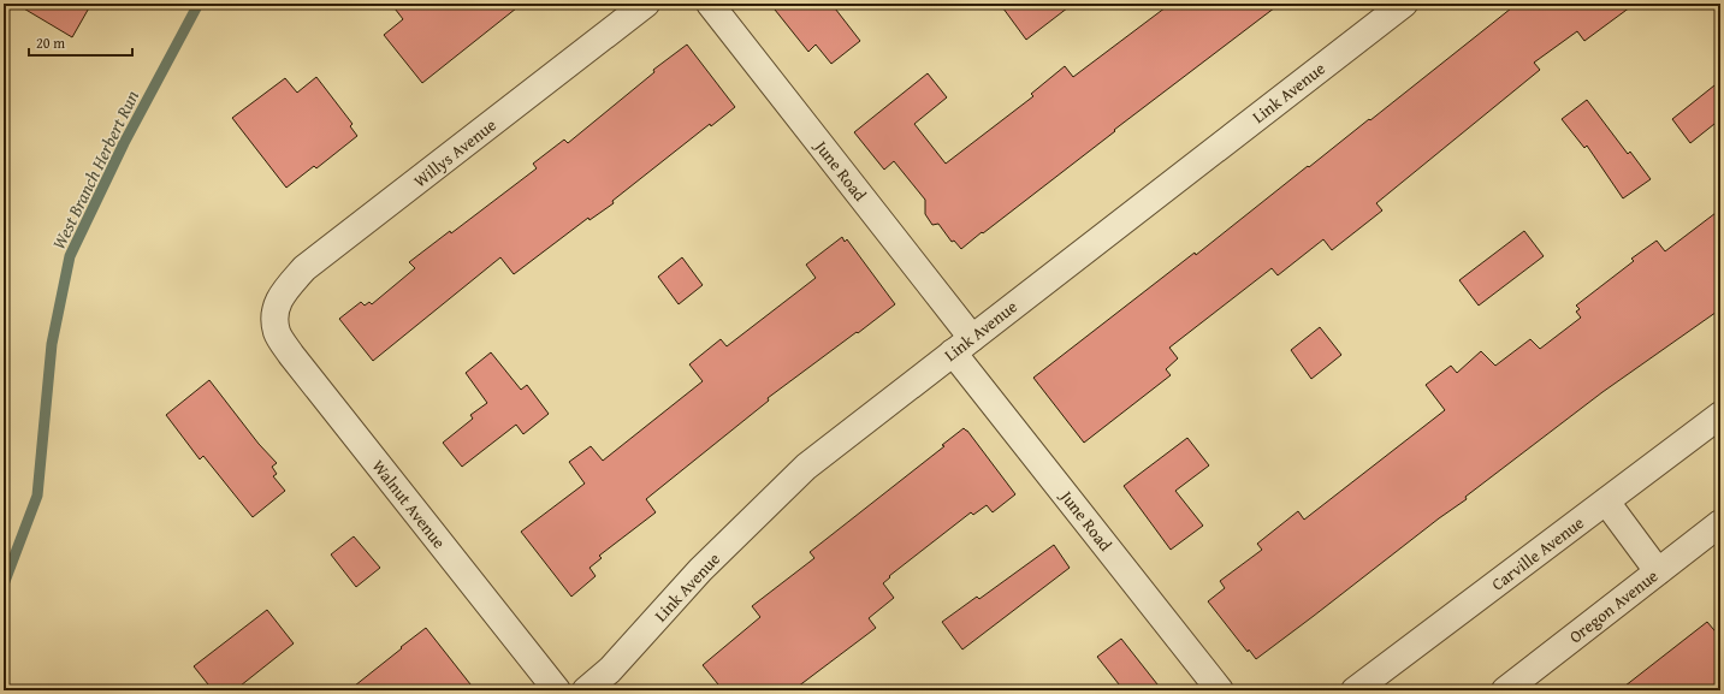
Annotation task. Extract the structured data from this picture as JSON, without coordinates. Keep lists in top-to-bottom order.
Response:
{
  "streets": {
    "street": [
      "Link Avenue",
      "Willys Avenue",
      "June Road",
      "Walnut Avenue",
      "Carville Avenue",
      "Oregon Avenue"
    ]
  },
  "crossings": [
    ["Link Avenue", "June Road"],
    ["Willys Avenue", "Walnut Avenue"]
  ],
  "water": ["West Branch Herbert Run"],
  "scale_bar": "20 m"
}
